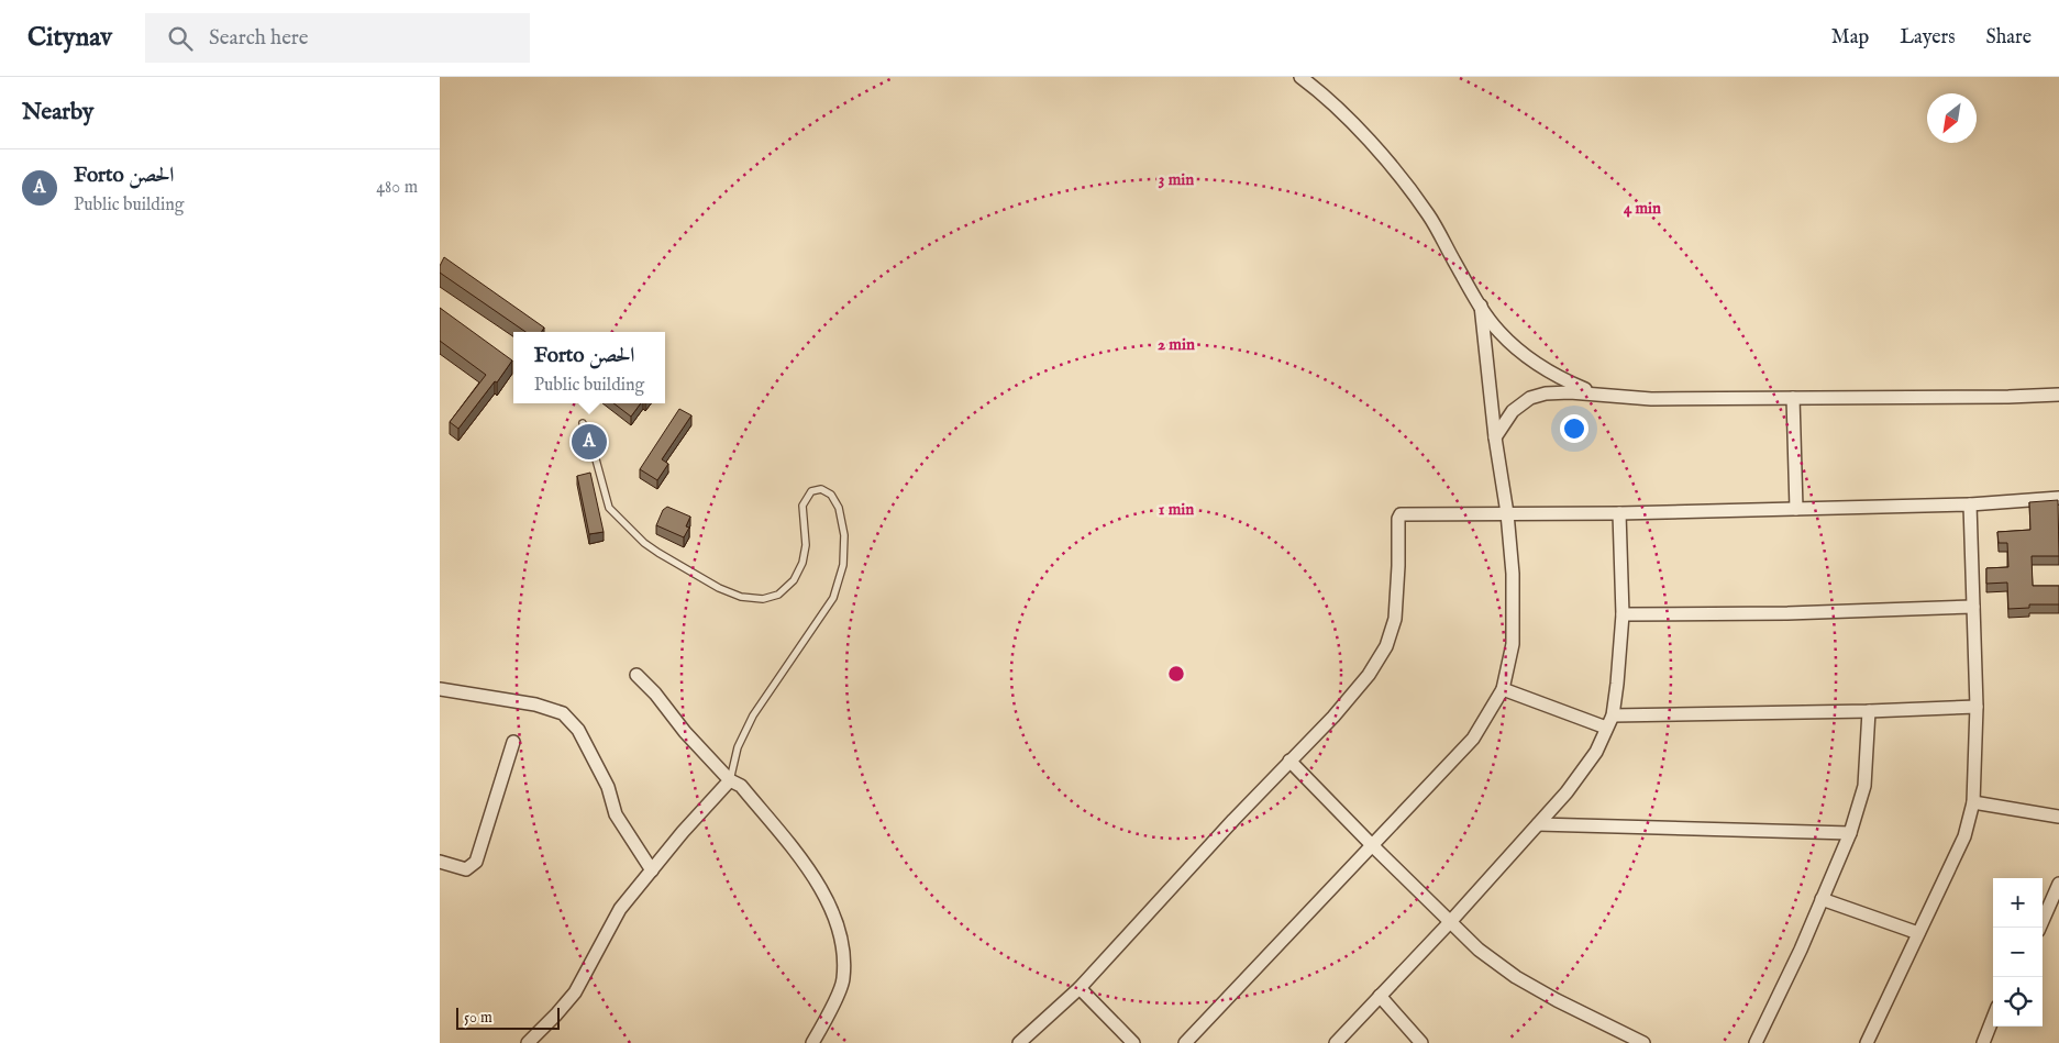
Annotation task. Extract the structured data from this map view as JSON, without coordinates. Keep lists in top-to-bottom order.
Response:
{
  "scale_bar": "50 m",
  "north": "bottom left",
  "page": {
    "header": "Citynav",
    "search": "Search here",
    "nav": ["Map", "Layers", "Share"],
    "heading": "Nearby",
    "list": [
      {
        "mark": "A",
        "name": "Forto الحصن",
        "note": "Public building",
        "value": "480 m"
      }
    ],
    "popup": ["Forto الحصن", "Public building"],
    "pins": "A",
    "map_buttons": ["+", "−"],
    "scale": "50 m"
  },
  "rings": [
    "3 min",
    "4 min",
    "2 min",
    "1 min"
  ]
}
